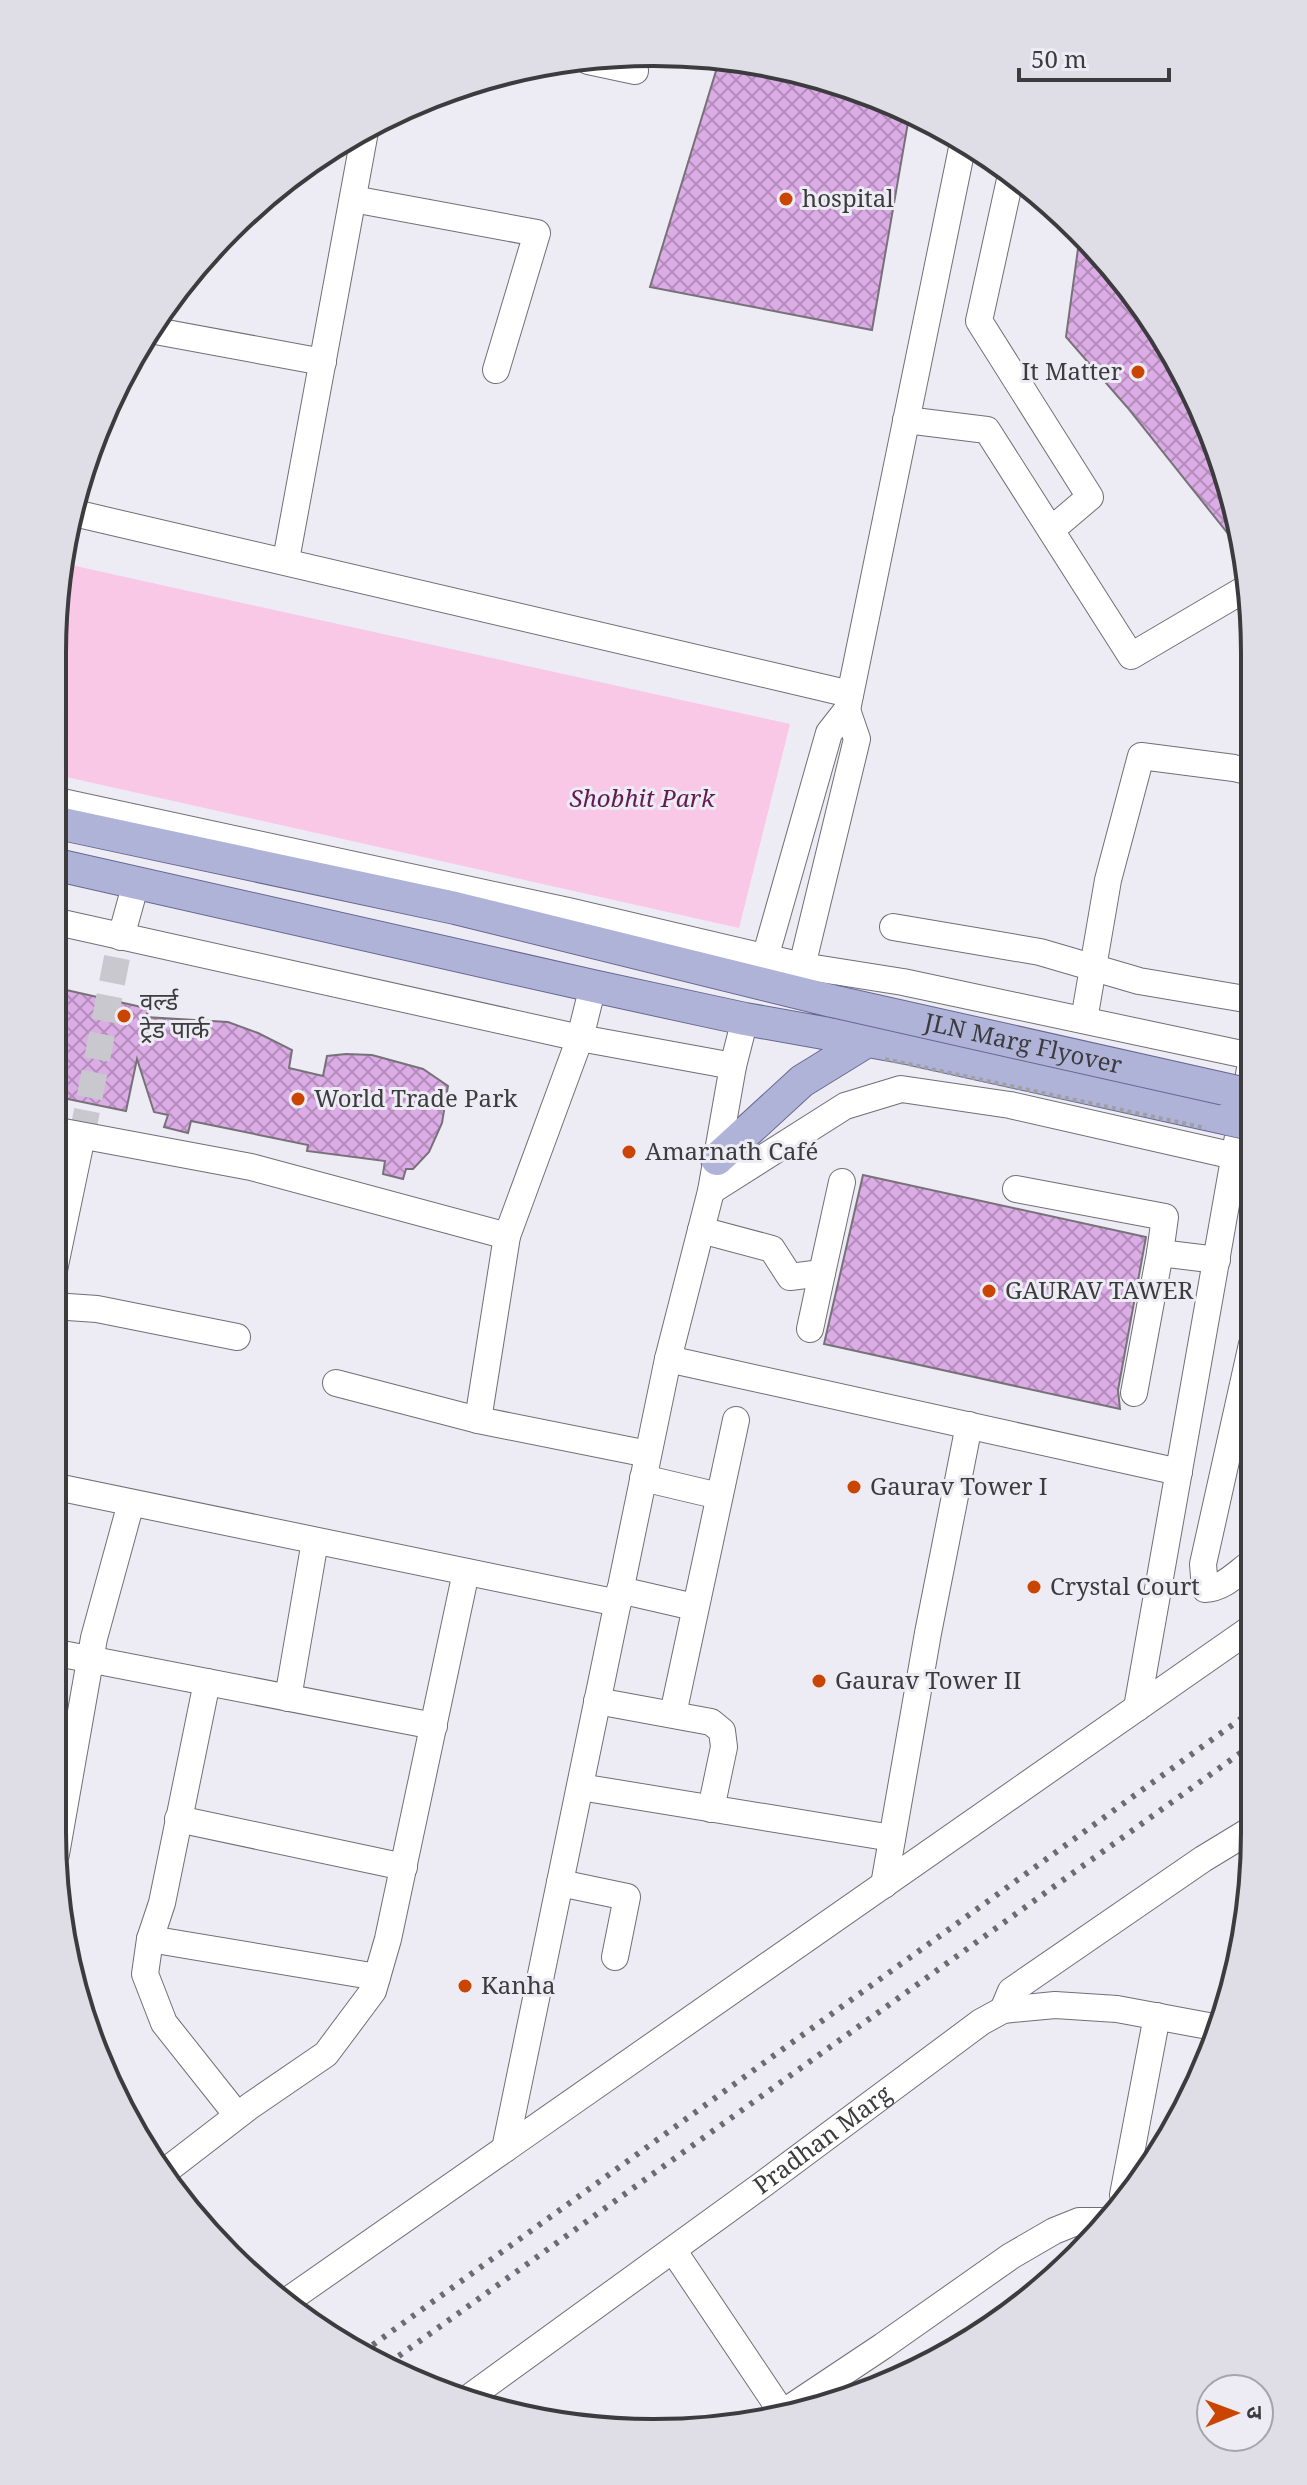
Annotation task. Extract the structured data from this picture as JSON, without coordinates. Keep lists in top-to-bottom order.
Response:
{
  "streets": {
    "main road": ["JLN Marg Flyover"],
    "street": ["Pradhan Marg"]
  },
  "parks": ["Shobhit Park"],
  "places": [
    "hospital",
    "It Matter",
    "वर्ल्ड ट्रेड पार्क",
    "World Trade Park",
    "Amarnath Café",
    "GAURAV TAWER",
    "Gaurav Tower I",
    "Crystal Court",
    "Gaurav Tower II",
    "Kanha"
  ],
  "scale_bar": "50 m",
  "north": "right"
}
